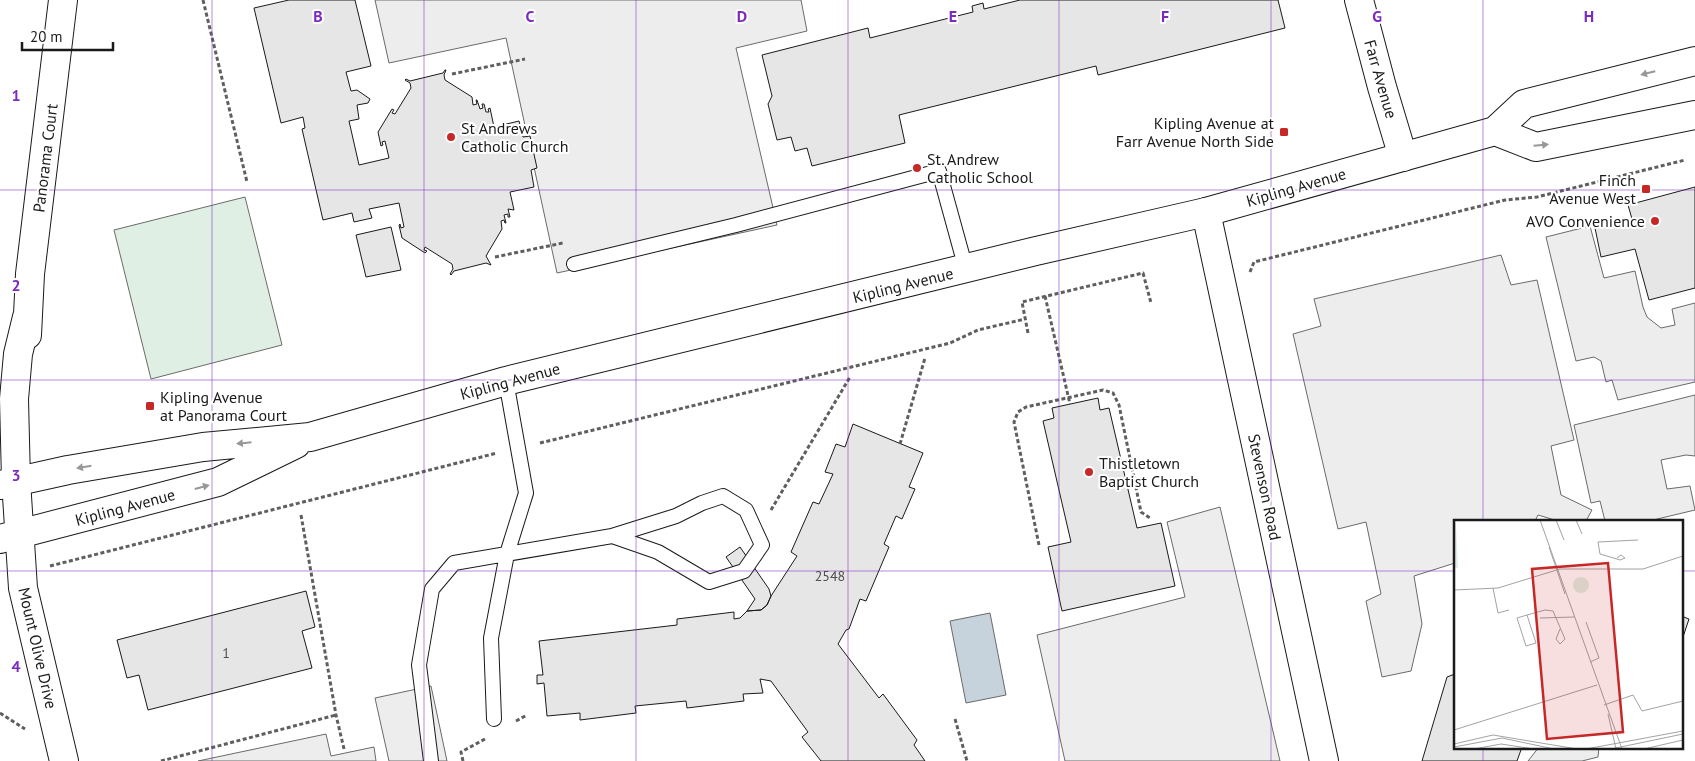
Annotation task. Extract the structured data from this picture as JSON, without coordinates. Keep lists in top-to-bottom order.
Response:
{
  "streets": {
    "main road": [
      "Farr Avenue",
      "Panorama Court",
      "Kipling Avenue",
      "Stevenson Road",
      "Mount Olive Drive"
    ]
  },
  "crossings": [
    ["Farr Avenue", "Kipling Avenue"],
    ["Panorama Court", "Kipling Avenue"],
    ["Kipling Avenue", "Stevenson Road"],
    ["Kipling Avenue", "Mount Olive Drive"]
  ],
  "places": {
    "transit": ["Kipling Avenue at Farr Avenue North Side", "Finch Avenue West", "Kipling Avenue at Panorama Court"],
    "other": [
      "St Andrews Catholic Church",
      "St. Andrew Catholic School",
      "AVO Convenience",
      "Thistletown Baptist Church"
    ]
  },
  "house_numbers": ["2548", "1"],
  "scale_bar": "20 m",
  "grid": {
    "columns": [
      "B",
      "C",
      "D",
      "E",
      "F",
      "G",
      "H"
    ],
    "rows": [
      "1",
      "2",
      "3",
      "4"
    ]
  }
}
